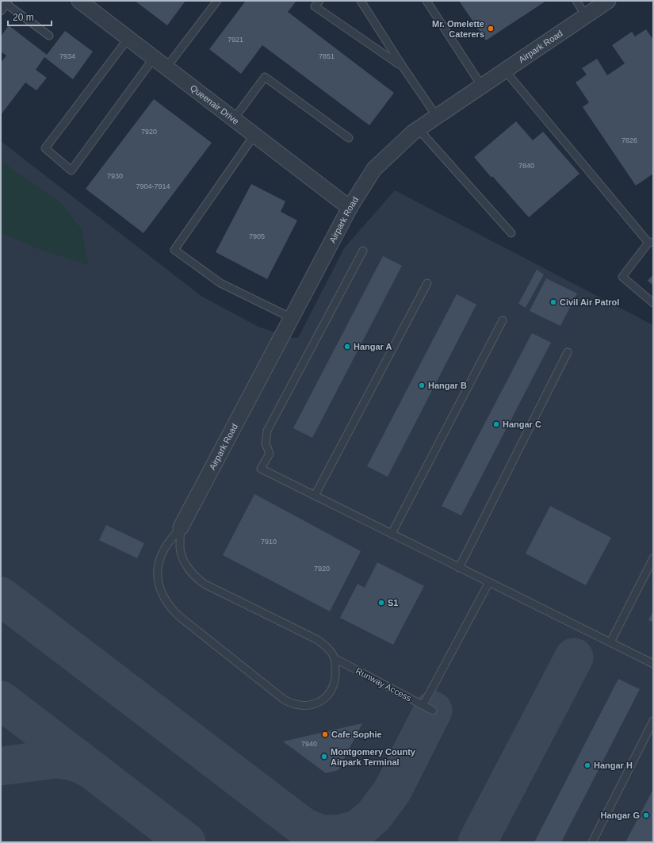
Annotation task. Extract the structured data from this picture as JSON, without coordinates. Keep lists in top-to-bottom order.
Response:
{
  "streets": {
    "street": ["Airpark Road", "Queenair Drive"],
    "lane": ["Runway Access"]
  },
  "crossings": [
    ["Airpark Road", "Queenair Drive"]
  ],
  "places": [
    "Mr. Omelette Caterers",
    "Civil Air Patrol",
    "Hangar A",
    "Hangar B",
    "Hangar C",
    "S1",
    "Cafe Sophie",
    "Montgomery County Airpark Terminal",
    "Hangar H",
    "Hangar G"
  ],
  "house_numbers": [
    "7921",
    "7934",
    "7851",
    "7920",
    "7826",
    "7840",
    "7930",
    "7904-7914",
    "7905",
    "7910",
    "7920",
    "7940"
  ],
  "scale_bar": "20 m"
}
